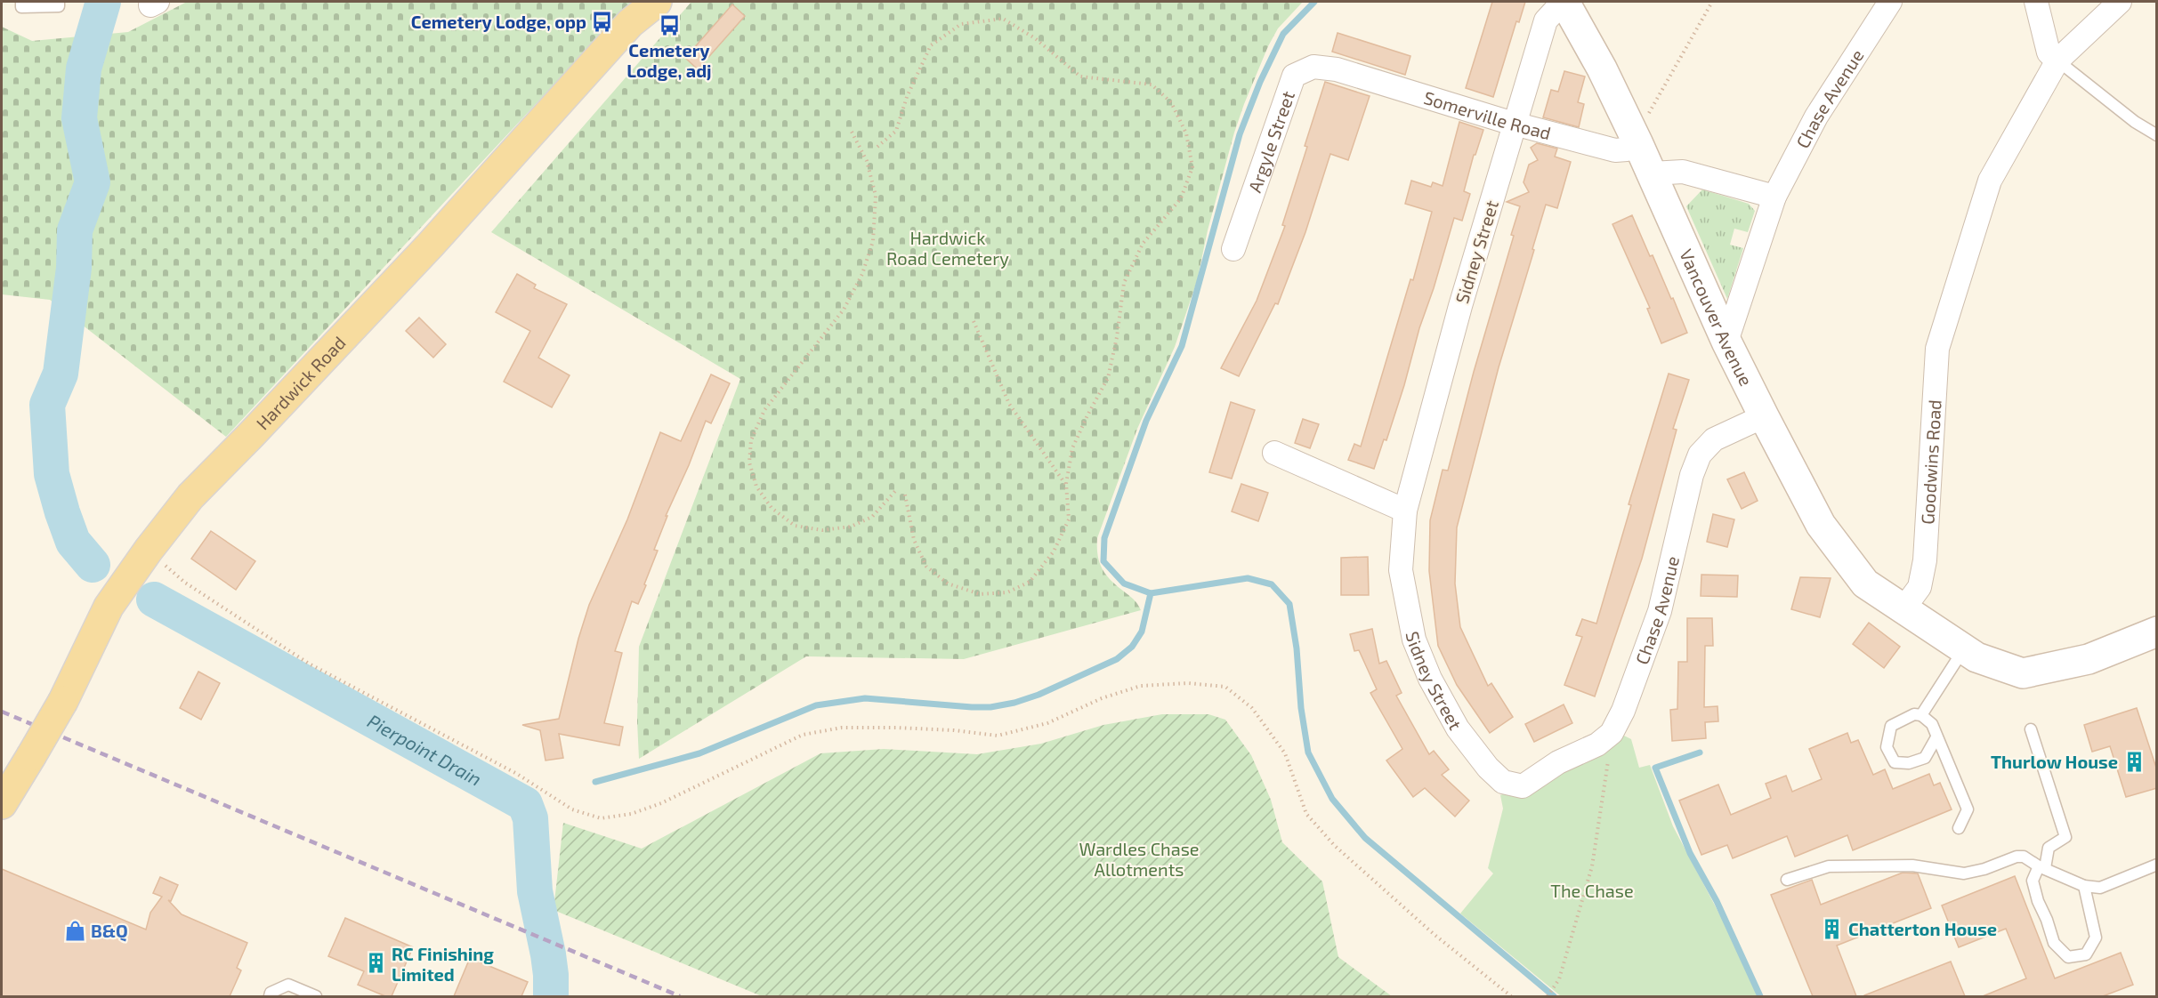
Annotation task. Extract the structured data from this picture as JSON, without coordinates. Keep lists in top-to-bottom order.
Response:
{
  "streets": {
    "main road": ["Vancouver Avenue", "Hardwick Road"],
    "street": [
      "Chase Avenue",
      "Somerville Road",
      "Argyle Street",
      "Sidney Street",
      "Goodwins Road"
    ]
  },
  "crossings": [
    ["Chase Avenue", "Sidney Street"],
    ["Chase Avenue", "Vancouver Avenue"],
    ["Somerville Road", "Argyle Street"],
    ["Somerville Road", "Sidney Street"],
    ["Somerville Road", "Vancouver Avenue"],
    ["Sidney Street", "Vancouver Avenue"],
    ["Vancouver Avenue", "Goodwins Road"]
  ],
  "water": ["Pierpoint Drain"],
  "parks": ["Hardwick Road Cemetery", "Wardles Chase Allotments", "The Chase"],
  "places": {
    "bus stop": ["Cemetery Lodge, opp", "Cemetery Lodge, adj"],
    "building": ["Thurlow House", "Chatterton House", "RC Finishing Limited"],
    "shop": ["B&Q"]
  }
}
